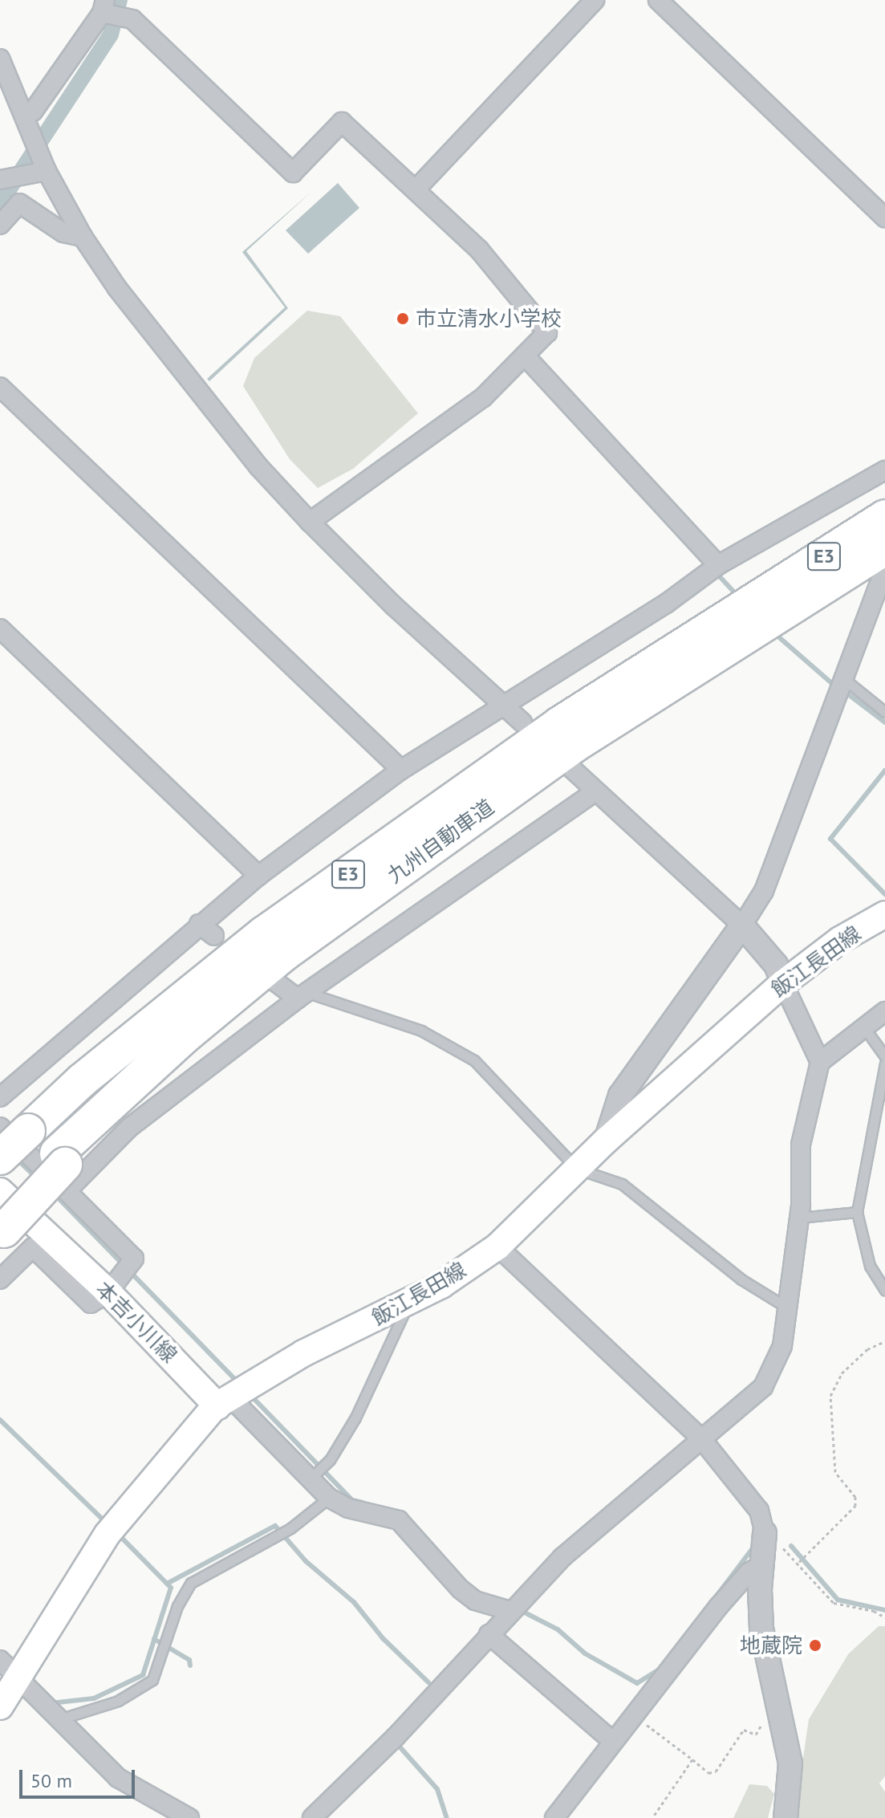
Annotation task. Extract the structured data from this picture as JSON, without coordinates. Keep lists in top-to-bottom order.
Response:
{
  "streets": {
    "highway": ["E3", "九州自動車道"],
    "main road": ["飯江長田線", "本吉小川線"]
  },
  "crossings": [
    ["飯江長田線", "本吉小川線"]
  ],
  "places": ["市立清水小学校", "地蔵院"],
  "scale_bar": "50 m"
}
